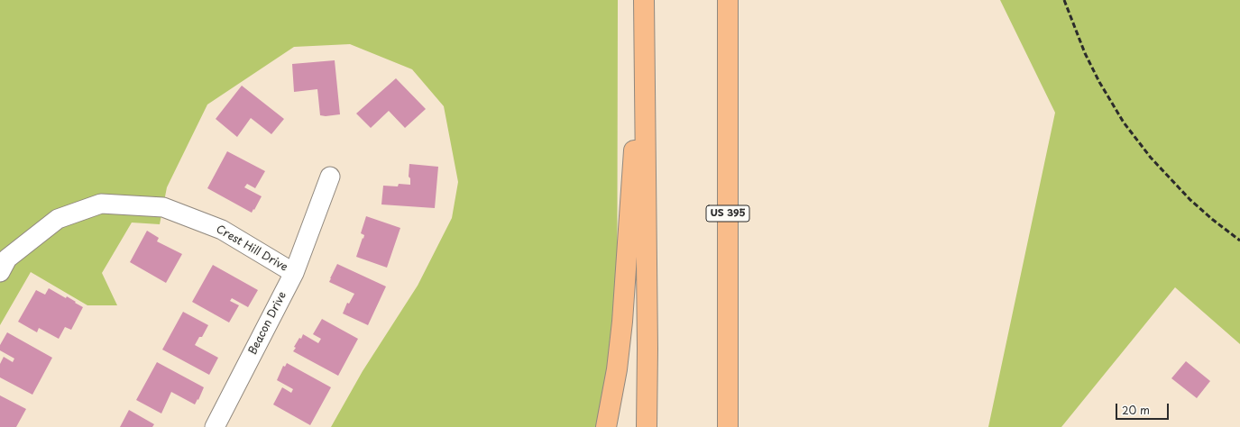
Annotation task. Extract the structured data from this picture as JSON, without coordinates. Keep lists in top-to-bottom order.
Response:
{
  "streets": {
    "highway": ["US 395"],
    "street": ["Crest Hill Drive", "Beacon Drive"]
  },
  "crossings": [
    ["Crest Hill Drive", "Beacon Drive"]
  ],
  "scale_bar": "20 m"
}
